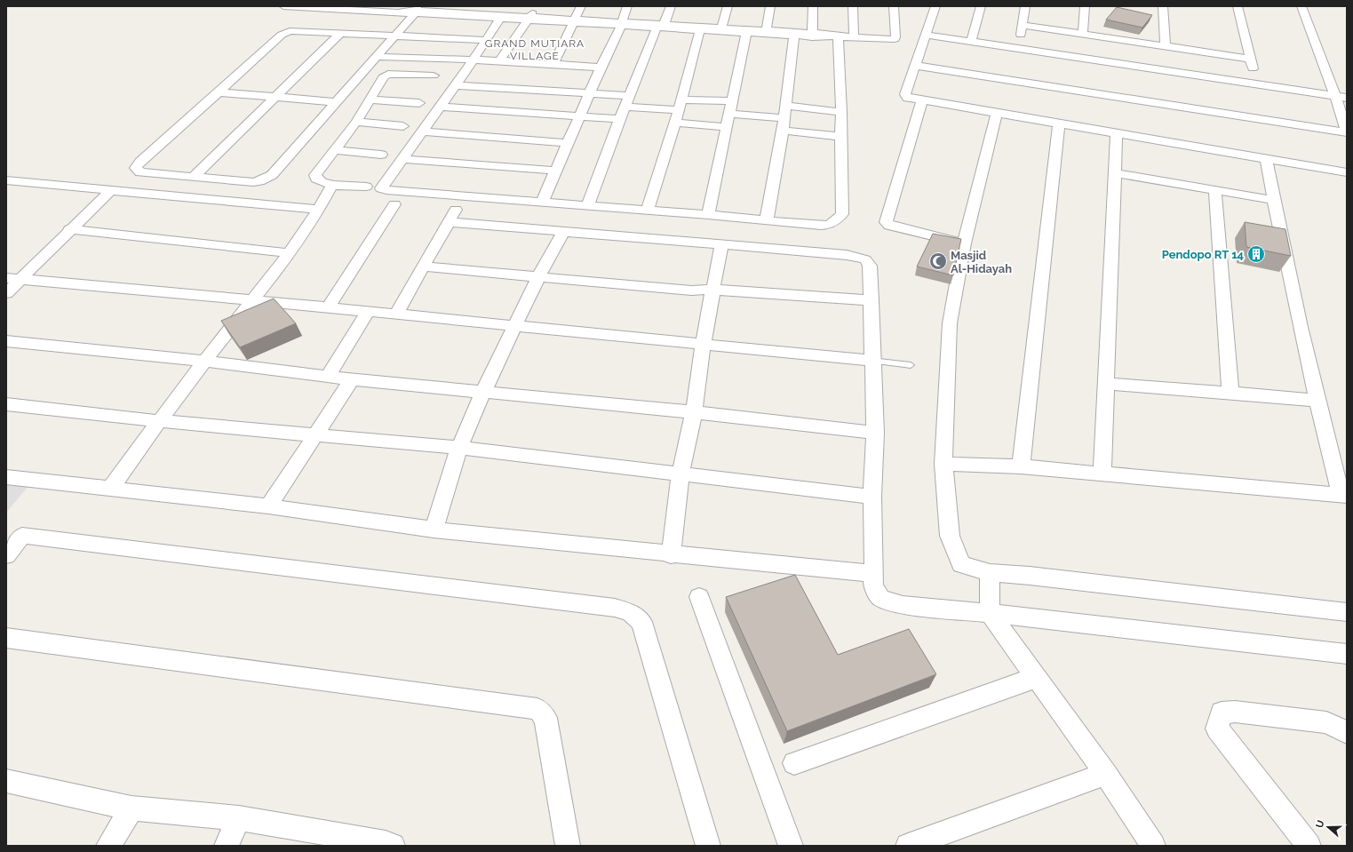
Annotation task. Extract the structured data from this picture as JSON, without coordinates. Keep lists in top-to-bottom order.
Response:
{
  "districts": ["GRAND MUTIARA VILLAGE"],
  "places": {
    "building": ["Pendopo RT 14"],
    "mosque": ["Masjid Al-Hidayah"]
  },
  "north": "left"
}
